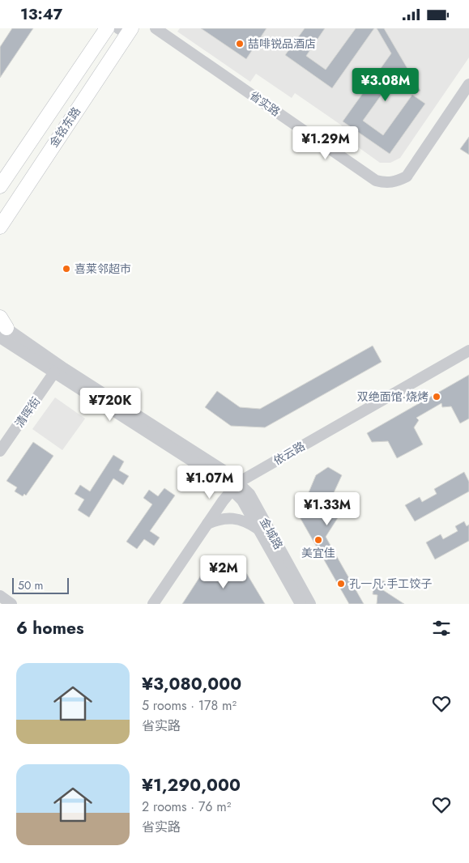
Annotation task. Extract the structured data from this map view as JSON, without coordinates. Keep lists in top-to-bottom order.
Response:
{
  "streets": {
    "main road": ["金铭东路"],
    "street": [
      "省实路",
      "清晖街",
      "依云路",
      "金城路"
    ]
  },
  "crossings": [
    ["清晖街", "金城路"],
    ["依云路", "金城路"]
  ],
  "places": [
    "喆啡锐品酒店",
    "喜莱邻超市",
    "双绝面馆·烧烤",
    "美宜佳",
    "孔一凡·手工饺子"
  ],
  "scale_bar": "50 m",
  "page": {
    "status": "13:47",
    "price": [
      "¥3.08M",
      "¥1.29M",
      "¥720K",
      "¥1.07M",
      "¥1.33M",
      "¥2M"
    ],
    "scale": "50 m",
    "heading": "6 homes",
    "list": [
      {
        "name": "¥3,080,000",
        "note": "5 rooms · 178 m² · 省实路"
      },
      {
        "name": "¥1,290,000",
        "note": "2 rooms · 76 m² · 省实路"
      }
    ]
  }
}
